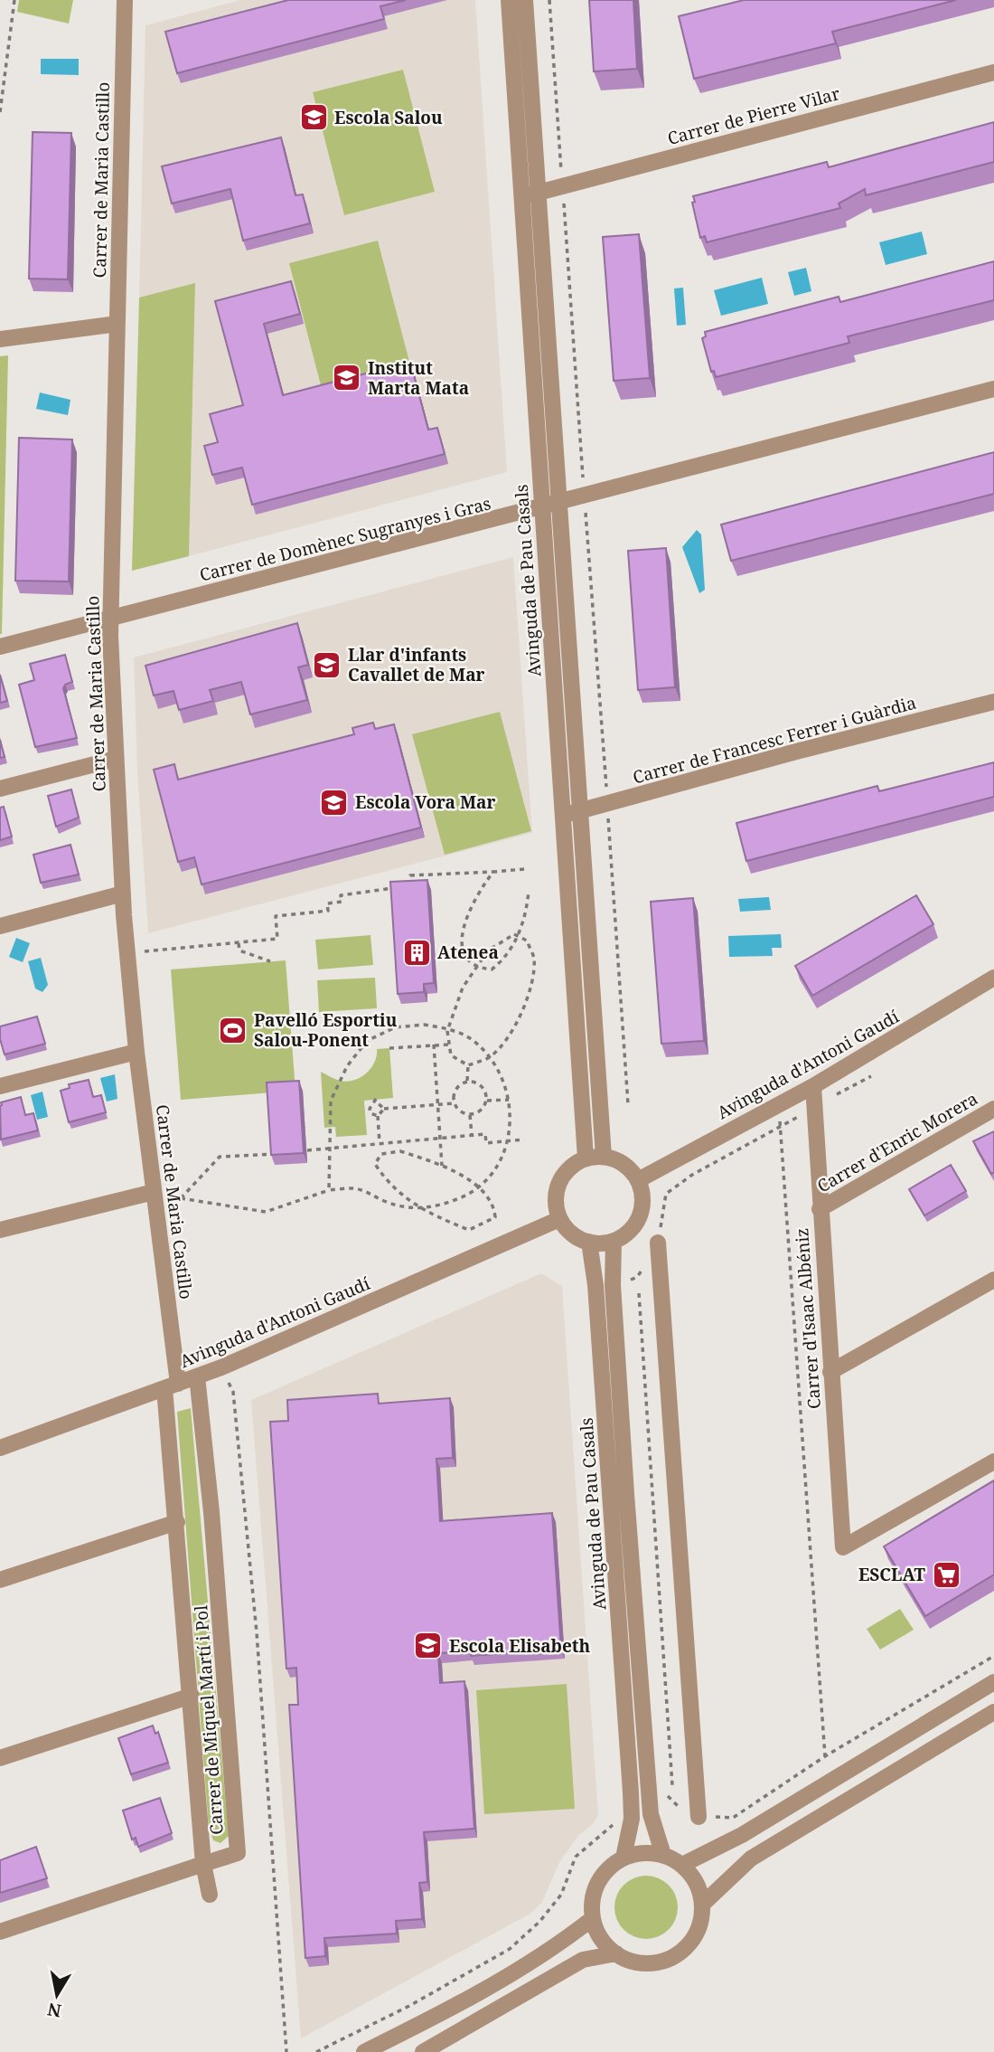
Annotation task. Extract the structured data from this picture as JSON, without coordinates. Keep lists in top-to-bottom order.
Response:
{
  "streets": {
    "street": [
      "Carrer de Pierre Vilar",
      "Carrer de Maria Castillo",
      "Carrer de Domènec Sugranyes i Gras",
      "Avinguda de Pau Casals",
      "Carrer de Francesc Ferrer i Guàrdia",
      "Avinguda d'Antoni Gaudí",
      "Carrer d'Enric Morera",
      "Carrer d'Isaac Albéniz",
      "Carrer de Miquel Martí i Pol"
    ]
  },
  "crossings": [
    ["Carrer de Pierre Vilar", "Avinguda de Pau Casals"],
    ["Carrer de Maria Castillo", "Carrer de Domènec Sugranyes i Gras"],
    ["Carrer de Maria Castillo", "Avinguda d'Antoni Gaudí"],
    ["Carrer de Maria Castillo", "Carrer de Miquel Martí i Pol"],
    ["Carrer de Domènec Sugranyes i Gras", "Avinguda de Pau Casals"],
    ["Avinguda de Pau Casals", "Carrer de Francesc Ferrer i Guàrdia"],
    ["Avinguda de Pau Casals", "Avinguda d'Antoni Gaudí"],
    ["Avinguda d'Antoni Gaudí", "Carrer d'Isaac Albéniz"],
    ["Avinguda d'Antoni Gaudí", "Carrer de Miquel Martí i Pol"],
    ["Carrer d'Enric Morera", "Carrer d'Isaac Albéniz"]
  ],
  "places": {
    "school or university": [
      "Escola Salou",
      "Institut Marta Mata",
      "Llar d'infants Cavallet de Mar",
      "Escola Vora Mar",
      "Escola Elisabeth"
    ],
    "building": ["Atenea"],
    "sports": ["Pavelló Esportiu Salou-Ponent"],
    "supermarket": ["ESCLAT"]
  },
  "north": "bottom"
}
